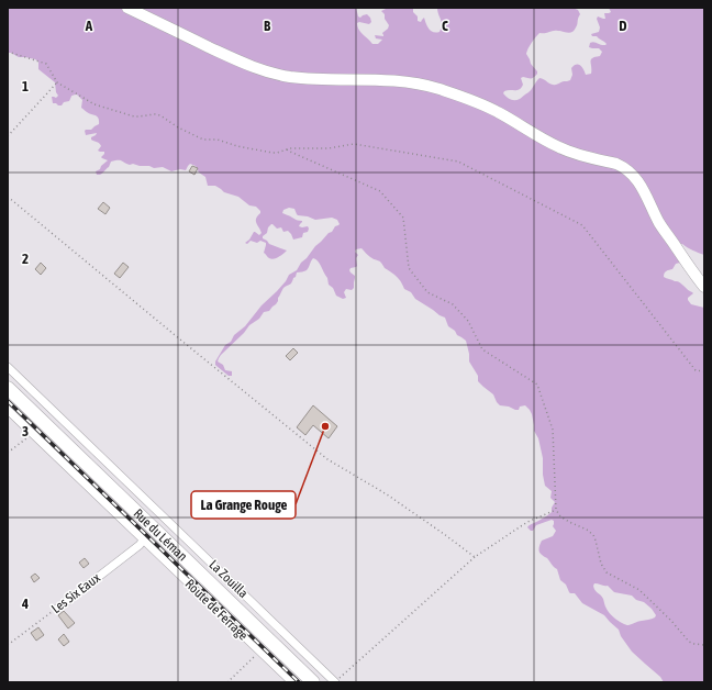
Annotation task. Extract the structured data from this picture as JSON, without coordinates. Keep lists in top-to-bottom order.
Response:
{
  "streets": {
    "main road": ["Rue du Léman"],
    "street": ["La Zouilla", "Les Six Eaux", "Route de Ferrage"]
  },
  "crossings": [
    ["Les Six Eaux", "Route de Ferrage"]
  ],
  "places": ["La Grange Rouge"],
  "grid": {
    "columns": [
      "A",
      "B",
      "C",
      "D"
    ],
    "rows": [
      "1",
      "2",
      "3",
      "4"
    ]
  }
}
